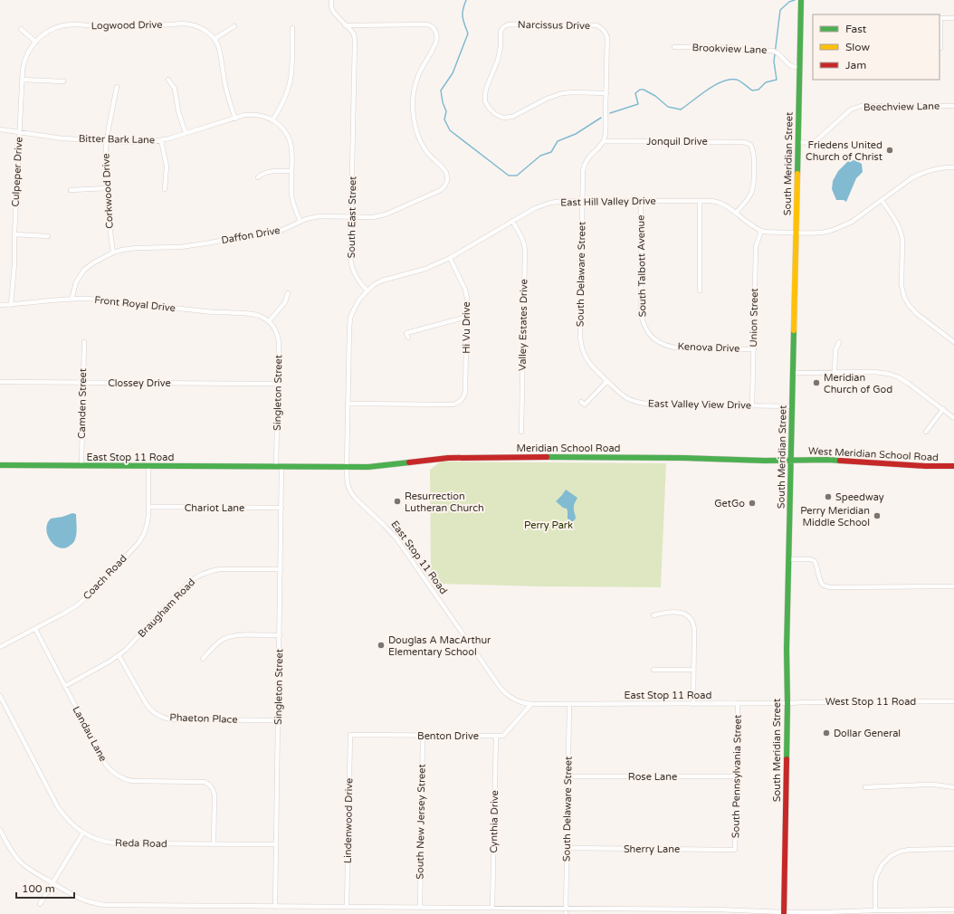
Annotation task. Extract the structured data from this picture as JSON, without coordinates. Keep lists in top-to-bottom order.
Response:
{
  "streets": {
    "main road": [
      "South Meridian Street",
      "Meridian School Road",
      "West Meridian School Road",
      "East Stop 11 Road"
    ],
    "street": [
      "Logwood Drive",
      "Narcissus Drive",
      "Brookview Lane",
      "Beechview Lane",
      "Bitter Bark Lane",
      "Jonquil Drive",
      "Culpeper Drive",
      "Corkwood Drive",
      "East Hill Valley Drive",
      "South East Street",
      "Daffon Drive",
      "South Talbott Avenue",
      "South Delaware Street",
      "Front Royal Drive",
      "Union Street",
      "Valley Estates Drive",
      "Hi Vu Drive",
      "Kenova Drive",
      "Clossey Drive",
      "Singleton Street",
      "Camden Street",
      "East Valley View Drive",
      "Chariot Lane",
      "Coach Road",
      "Braugham Road",
      "West Stop 11 Road",
      "Phaeton Place",
      "Landau Lane",
      "Benton Drive",
      "Rose Lane",
      "South Pennsylvania Street",
      "Lindenwood Drive",
      "South New Jersey Street",
      "Cynthia Drive",
      "Reda Road",
      "Sherry Lane"
    ]
  },
  "crossings": [
    ["Logwood Drive", "Culpeper Drive"],
    ["Brookview Lane", "South Meridian Street"],
    ["Beechview Lane", "South Meridian Street"],
    ["Bitter Bark Lane", "Culpeper Drive"],
    ["Bitter Bark Lane", "Corkwood Drive"],
    ["Jonquil Drive", "East Hill Valley Drive"],
    ["Jonquil Drive", "South Delaware Street"],
    ["South Meridian Street", "East Hill Valley Drive"],
    ["South Meridian Street", "East Valley View Drive"],
    ["South Meridian Street", "Meridian School Road"],
    ["South Meridian Street", "West Meridian School Road"],
    ["South Meridian Street", "East Stop 11 Road"],
    ["South Meridian Street", "West Stop 11 Road"],
    ["Culpeper Drive", "Front Royal Drive"],
    ["Corkwood Drive", "Daffon Drive"],
    ["East Hill Valley Drive", "South East Street"],
    ["East Hill Valley Drive", "South Talbott Avenue"],
    ["East Hill Valley Drive", "South Delaware Street"],
    ["East Hill Valley Drive", "Union Street"],
    ["East Hill Valley Drive", "Valley Estates Drive"],
    ["East Hill Valley Drive", "Hi Vu Drive"],
    ["South East Street", "Daffon Drive"],
    ["Daffon Drive", "Front Royal Drive"],
    ["South Talbott Avenue", "Kenova Drive"],
    ["South Delaware Street", "East Valley View Drive"],
    ["South Delaware Street", "East Stop 11 Road"],
    ["South Delaware Street", "Rose Lane"],
    ["South Delaware Street", "Sherry Lane"],
    ["Front Royal Drive", "Singleton Street"],
    ["Union Street", "Kenova Drive"],
    ["Union Street", "East Valley View Drive"],
    ["Clossey Drive", "Singleton Street"],
    ["Clossey Drive", "Camden Street"],
    ["Singleton Street", "East Stop 11 Road"],
    ["Singleton Street", "Chariot Lane"],
    ["Singleton Street", "Braugham Road"],
    ["Singleton Street", "Phaeton Place"],
    ["Singleton Street", "Reda Road"],
    ["Camden Street", "East Stop 11 Road"],
    ["Meridian School Road", "West Meridian School Road"],
    ["Meridian School Road", "East Stop 11 Road"],
    ["East Stop 11 Road", "Coach Road"],
    ["East Stop 11 Road", "West Stop 11 Road"],
    ["East Stop 11 Road", "South Pennsylvania Street"],
    ["Chariot Lane", "Coach Road"],
    ["Coach Road", "Landau Lane"],
    ["Braugham Road", "Phaeton Place"],
    ["Braugham Road", "Landau Lane"],
    ["Landau Lane", "Reda Road"],
    ["Benton Drive", "Lindenwood Drive"],
    ["Benton Drive", "South New Jersey Street"],
    ["Benton Drive", "Cynthia Drive"],
    ["Rose Lane", "South Pennsylvania Street"],
    ["South Pennsylvania Street", "Sherry Lane"]
  ],
  "parks": ["Perry Park"],
  "places": [
    "Friedens United Church of Christ",
    "Meridian Church of God",
    "Speedway",
    "Resurrection Lutheran Church",
    "GetGo",
    "Perry Meridian Middle School",
    "Douglas A MacArthur Elementary School",
    "Dollar General"
  ],
  "legend": ["Fast", "Slow", "Jam"],
  "scale_bar": "100 m"
}
